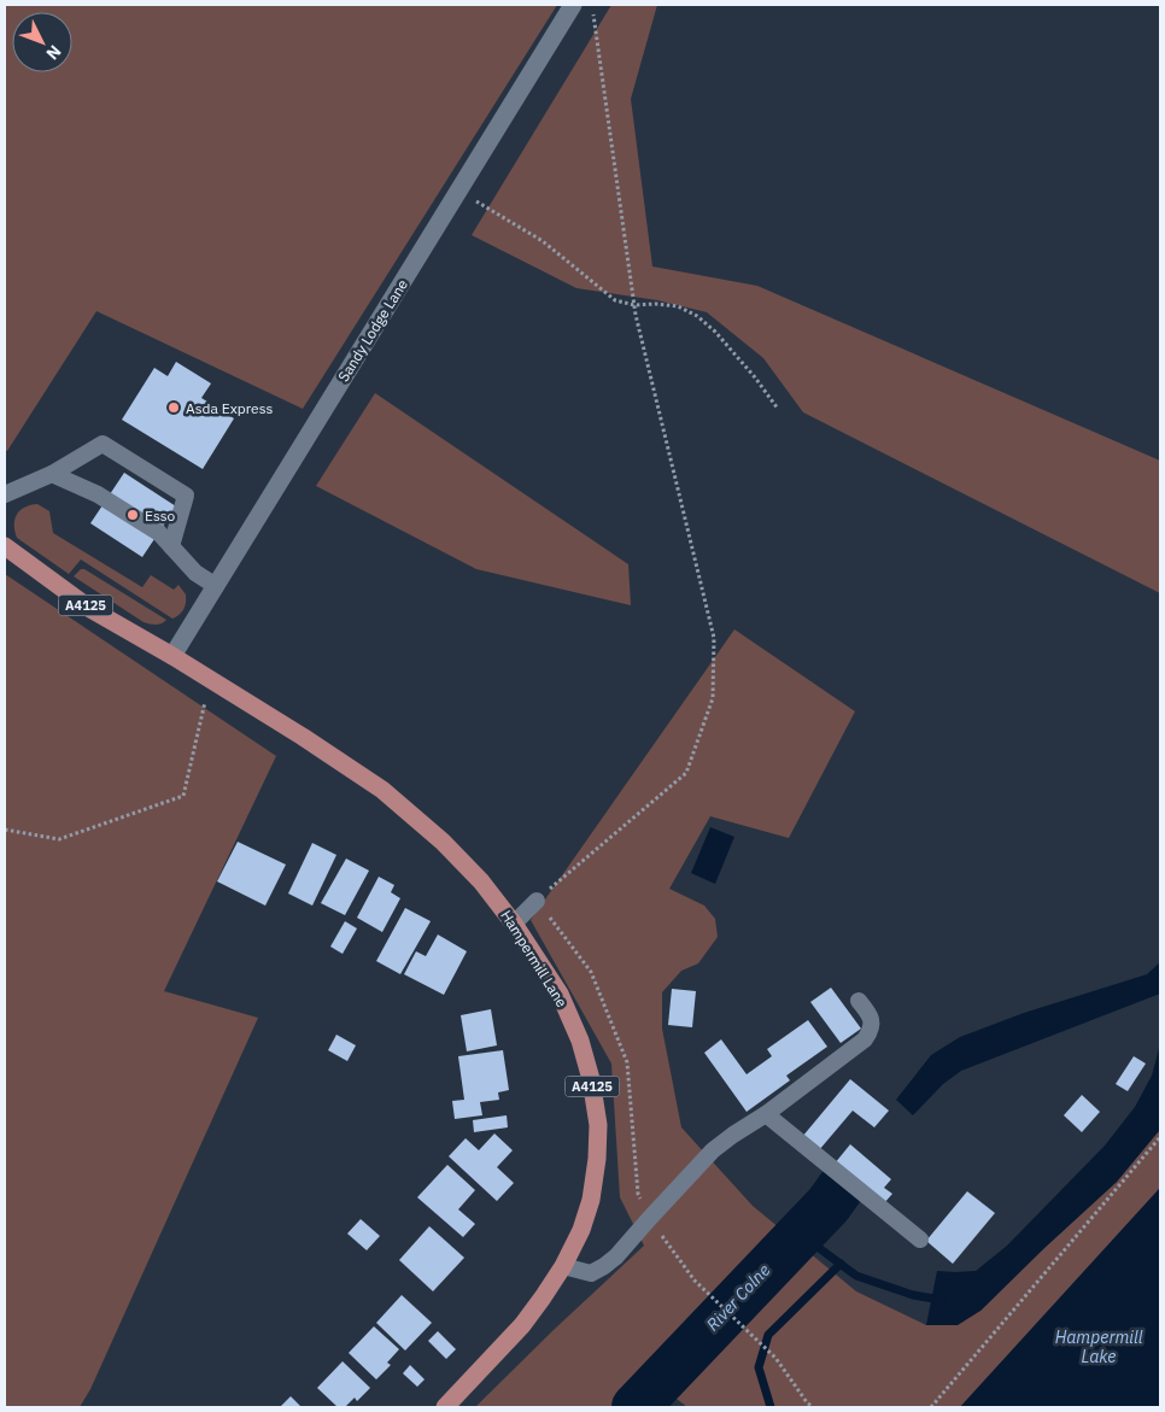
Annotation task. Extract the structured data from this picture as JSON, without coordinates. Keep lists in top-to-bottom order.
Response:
{
  "streets": {
    "main road": ["A4125", "Hampermill Lane"],
    "street": ["Sandy Lodge Lane"]
  },
  "crossings": [
    ["Sandy Lodge Lane", "A4125"],
    ["Sandy Lodge Lane", "Hampermill Lane"],
    ["A4125", "Hampermill Lane"]
  ],
  "water": ["River Colne", "Hampermill Lake"],
  "places": ["Asda Express", "Esso"],
  "north": "bottom right"
}
